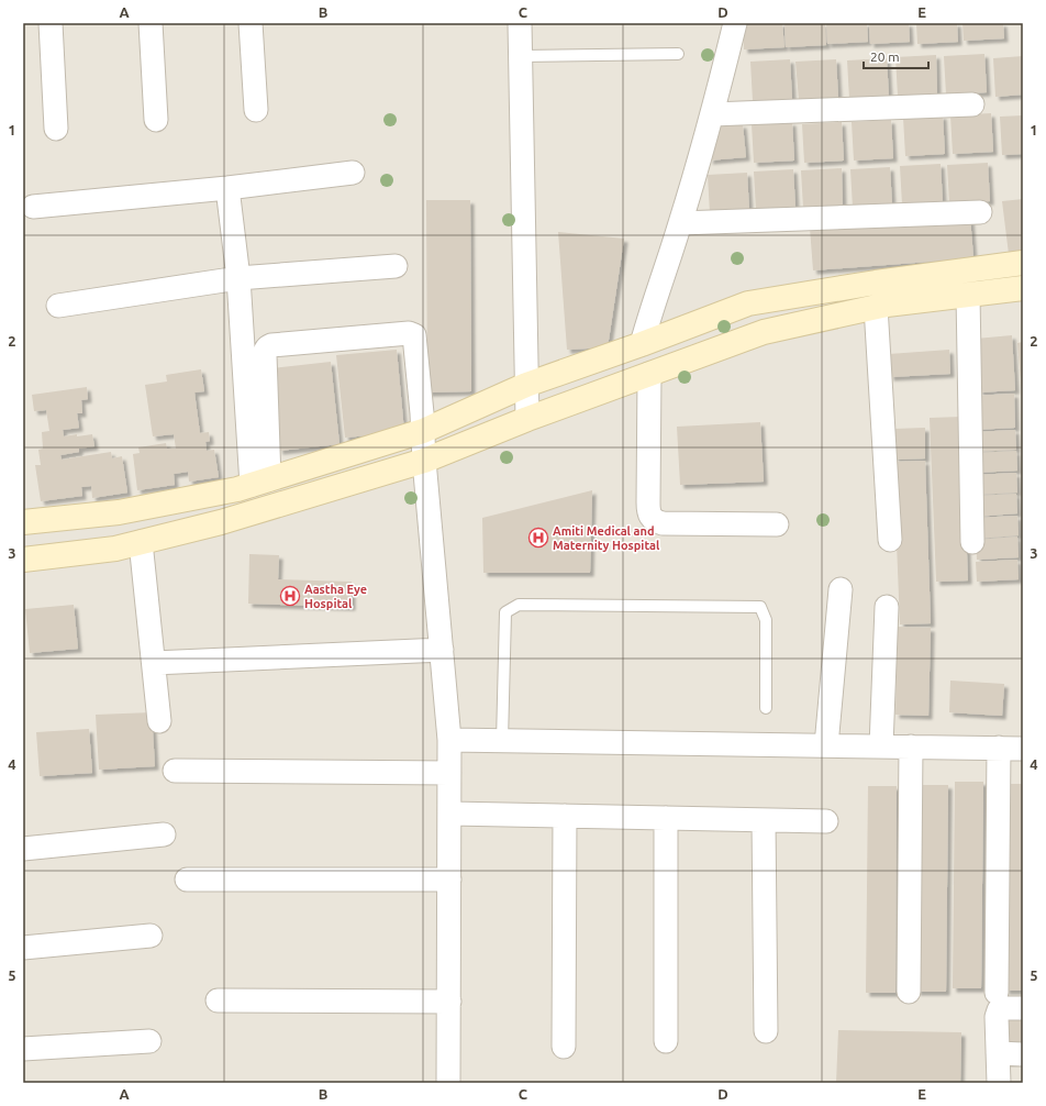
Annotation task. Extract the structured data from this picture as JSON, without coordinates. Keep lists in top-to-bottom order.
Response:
{
  "places": {
    "hospital": ["Amiti Medical and Maternity Hospital", "Aastha Eye Hospital"]
  },
  "scale_bar": "20 m",
  "grid": {
    "columns": [
      "A",
      "B",
      "C",
      "D",
      "E"
    ],
    "rows": [
      "1",
      "2",
      "3",
      "4",
      "5"
    ]
  }
}
